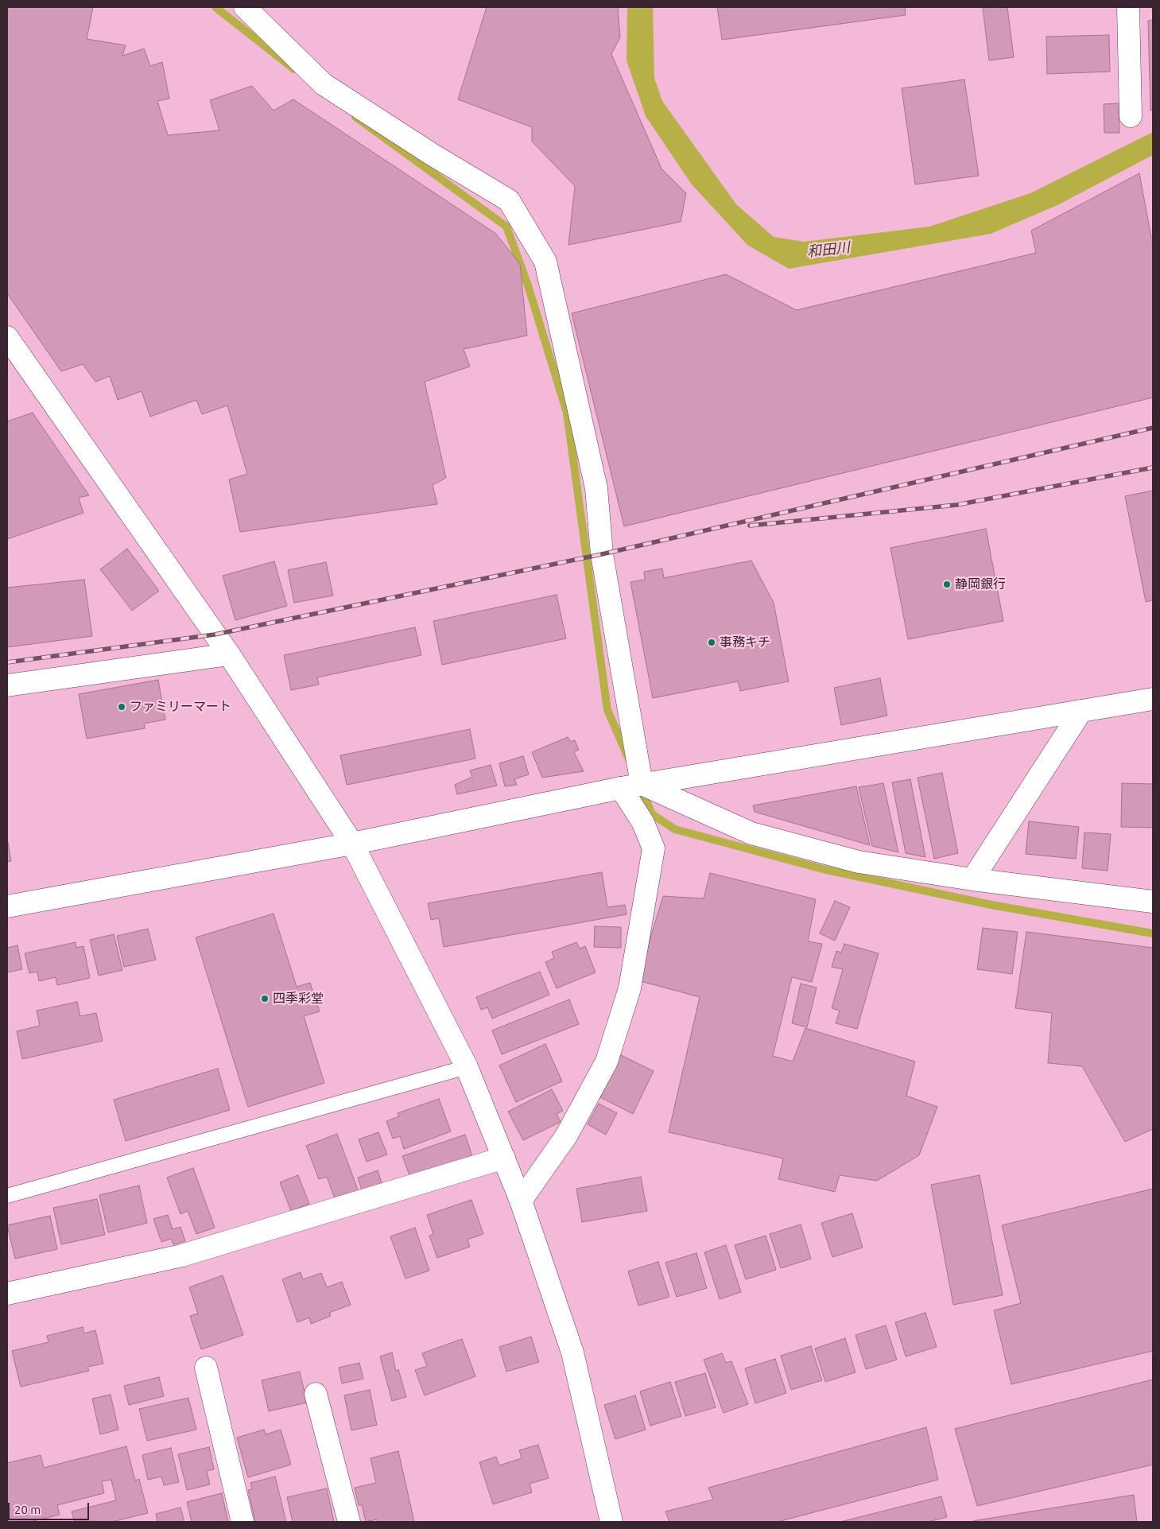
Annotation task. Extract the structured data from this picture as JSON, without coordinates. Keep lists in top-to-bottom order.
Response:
{
  "water": ["和田川"],
  "places": [
    "静岡銀行",
    "事務キチ",
    "ファミリーマート",
    "四季彩堂"
  ],
  "scale_bar": "20 m"
}
